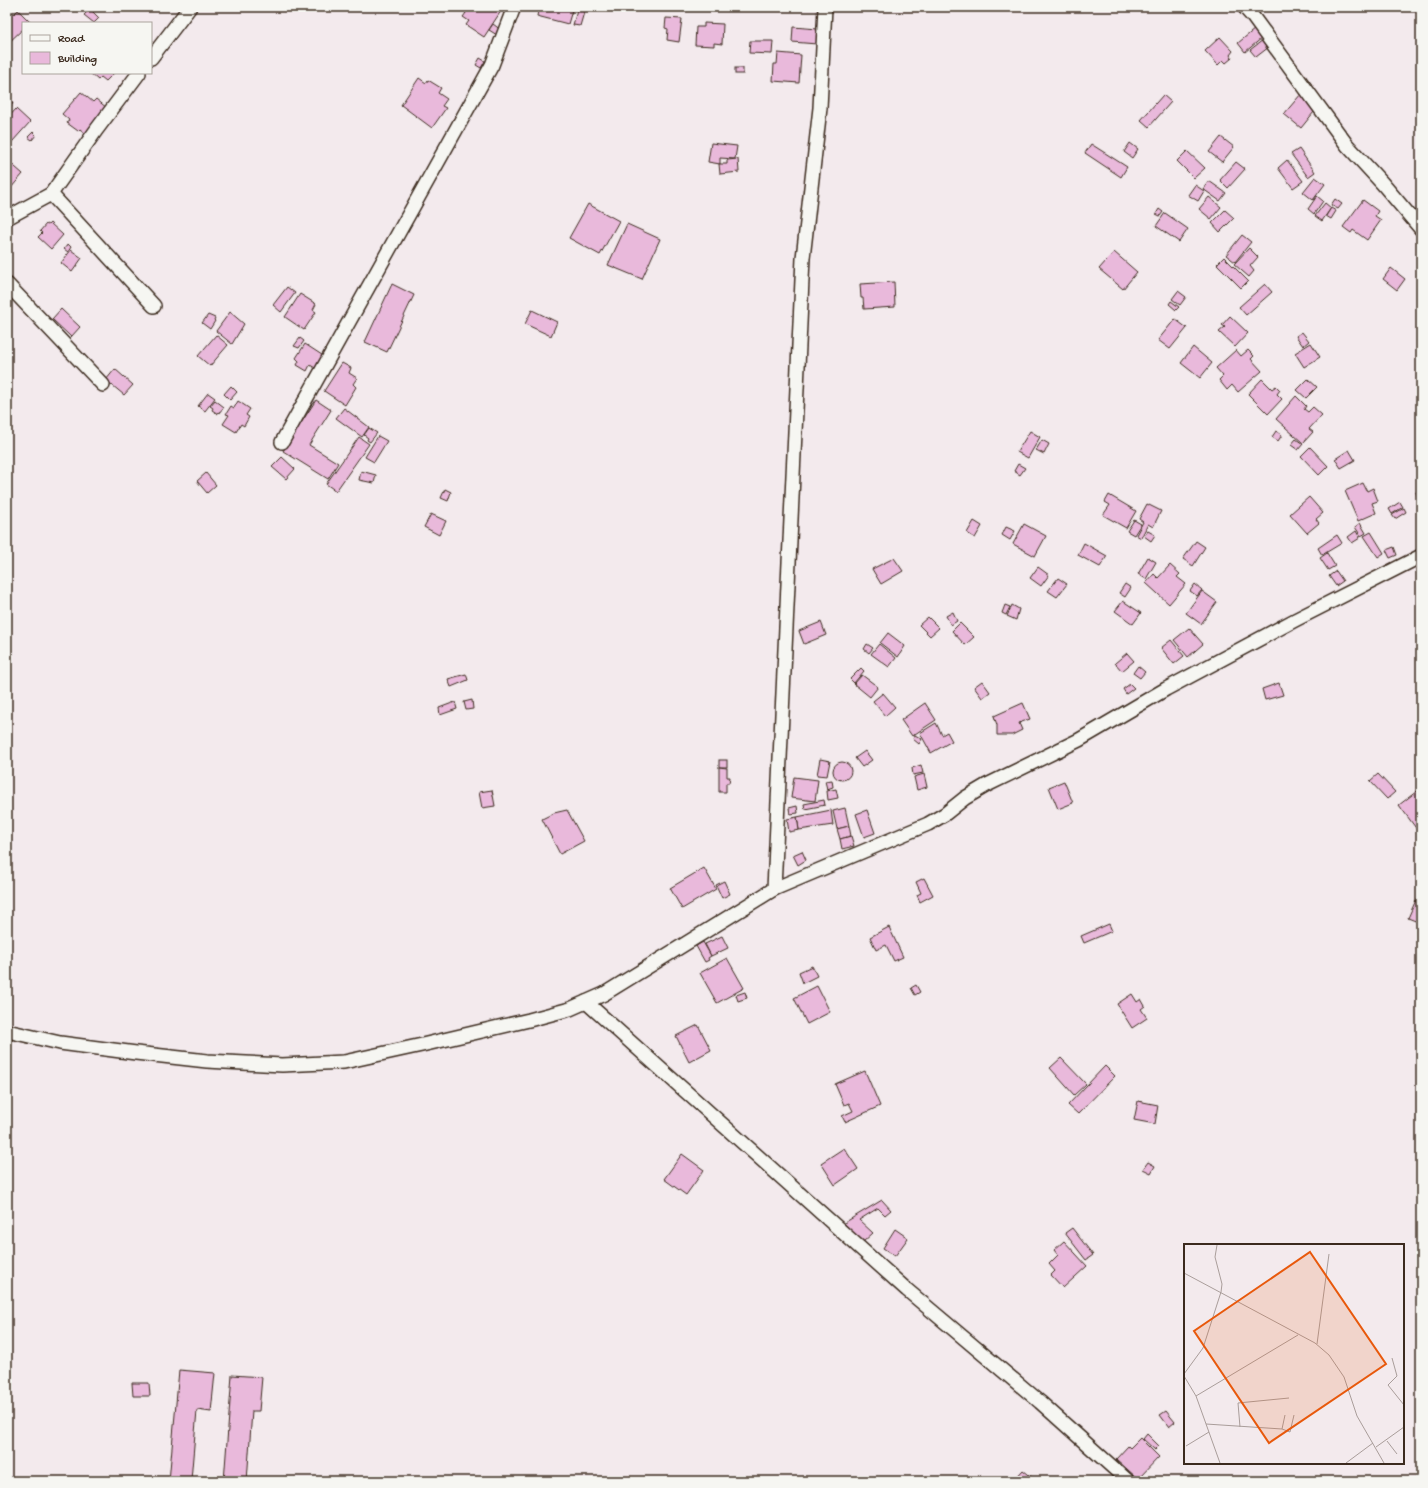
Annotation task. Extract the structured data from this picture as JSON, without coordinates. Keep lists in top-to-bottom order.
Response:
{
  "legend": ["Road", "Building"]
}
